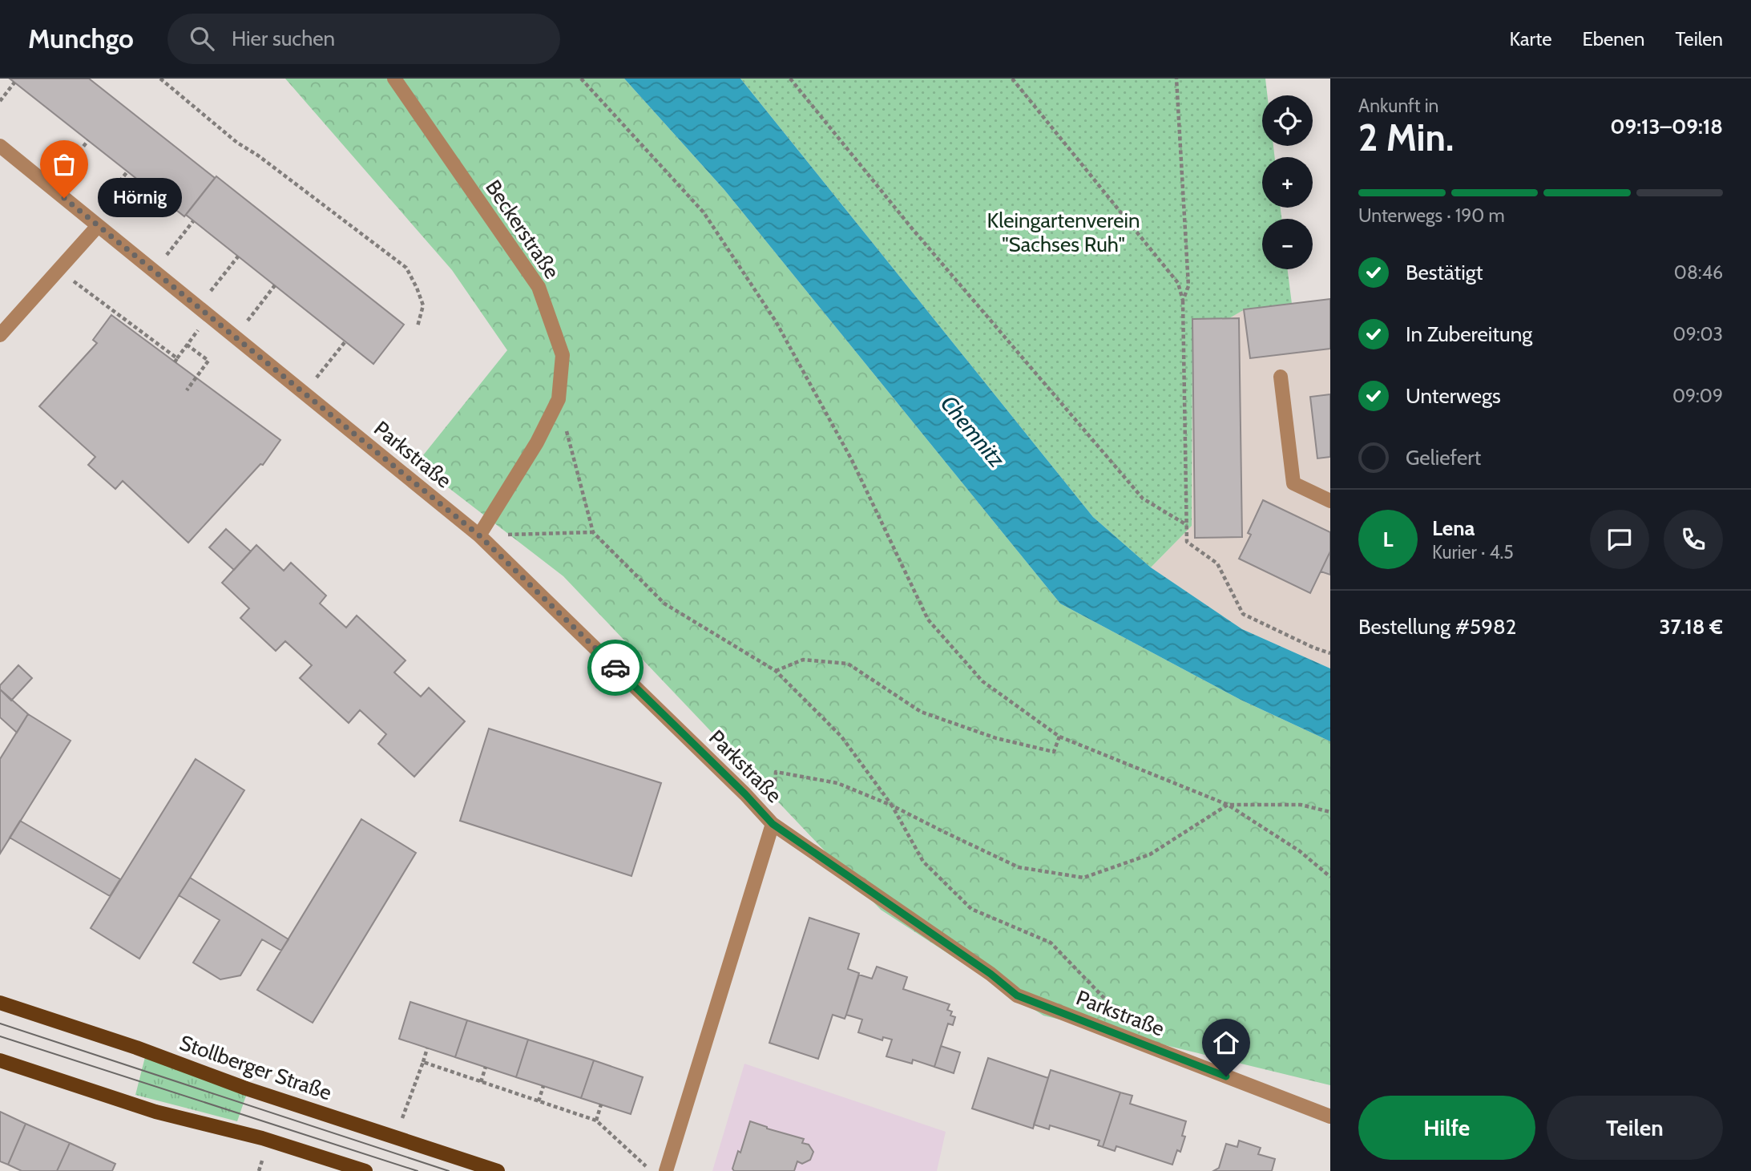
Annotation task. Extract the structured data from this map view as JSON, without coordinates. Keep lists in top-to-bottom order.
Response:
{
  "streets": {
    "main road": ["Stollberger Straße"],
    "street": ["Beckerstraße", "Parkstraße"]
  },
  "crossings": [
    ["Beckerstraße", "Parkstraße"]
  ],
  "water": ["Chemnitz"],
  "parks": ["Kleingartenverein \"Sachses Ruh\""],
  "places": ["Hörnig"],
  "page": {
    "header": "Munchgo",
    "search": "Hier suchen",
    "nav": ["Karte", "Ebenen", "Teilen"],
    "heading": ["2 Min.", "Ankunft in", "09:13–09:18"],
    "panel": [
      "Lena",
      "Kurier · 4.5",
      "Bestellung #5982",
      "37.18 €"
    ],
    "map_buttons": ["+", "−"],
    "bar": "Unterwegs · 190 m",
    "bubble": "Hörnig",
    "list": [
      ["Bestätigt", "08:46"],
      ["In Zubereitung", "09:03"],
      ["Unterwegs", "09:09"],
      "Geliefert"
    ],
    "round": "L",
    "buttons": ["Hilfe", "Teilen"]
  }
}
